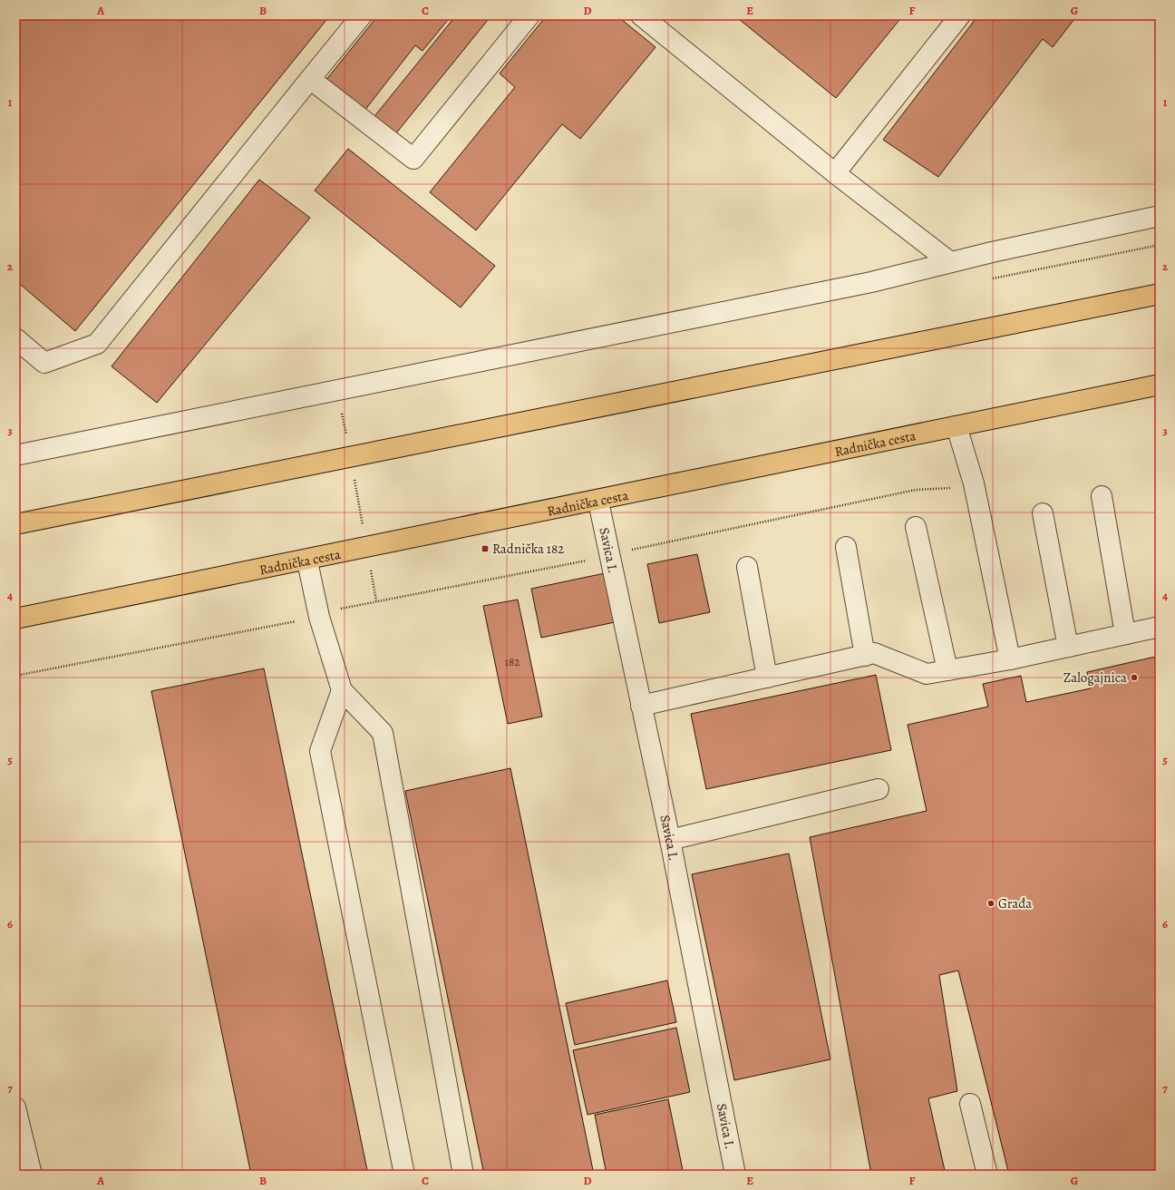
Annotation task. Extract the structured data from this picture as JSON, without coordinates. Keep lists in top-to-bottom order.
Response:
{
  "streets": {
    "main road": ["Radnička cesta"],
    "street": ["Savica I."]
  },
  "crossings": [
    ["Radnička cesta", "Savica I."]
  ],
  "places": {
    "transit": ["Radnička 182"],
    "other": ["Zalogajnica", "Građa"]
  },
  "house_numbers": ["182"],
  "grid": {
    "columns": [
      "A",
      "B",
      "C",
      "D",
      "E",
      "F",
      "G"
    ],
    "rows": [
      "1",
      "2",
      "3",
      "4",
      "5",
      "6",
      "7"
    ]
  }
}
